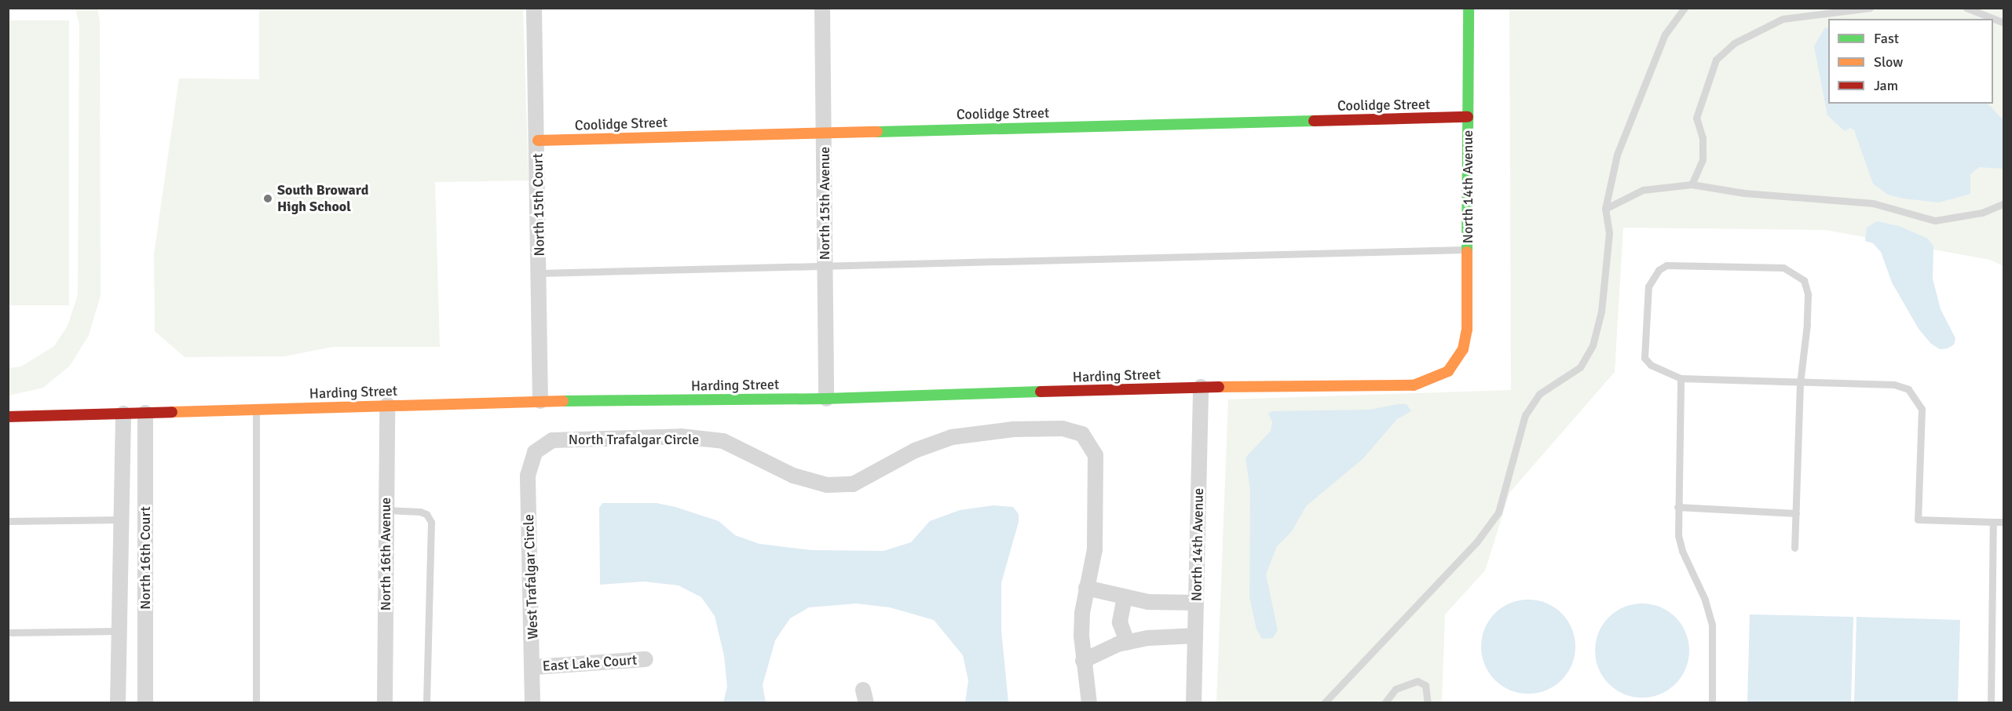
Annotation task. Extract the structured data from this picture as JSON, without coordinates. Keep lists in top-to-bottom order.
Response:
{
  "streets": {
    "street": [
      "Coolidge Street",
      "North 14th Avenue",
      "North 15th Avenue",
      "North 15th Court",
      "Harding Street",
      "North Trafalgar Circle",
      "North 16th Avenue",
      "North 16th Court",
      "West Trafalgar Circle",
      "East Lake Court"
    ]
  },
  "crossings": [
    ["Coolidge Street", "North 14th Avenue"],
    ["Coolidge Street", "North 15th Avenue"],
    ["Coolidge Street", "North 15th Court"],
    ["North 14th Avenue", "Harding Street"],
    ["North 15th Avenue", "Harding Street"],
    ["North 15th Court", "Harding Street"],
    ["Harding Street", "North 16th Avenue"],
    ["Harding Street", "North 16th Court"],
    ["North Trafalgar Circle", "West Trafalgar Circle"],
    ["West Trafalgar Circle", "East Lake Court"]
  ],
  "places": ["South Broward High School"],
  "legend": ["Fast", "Slow", "Jam"]
}
